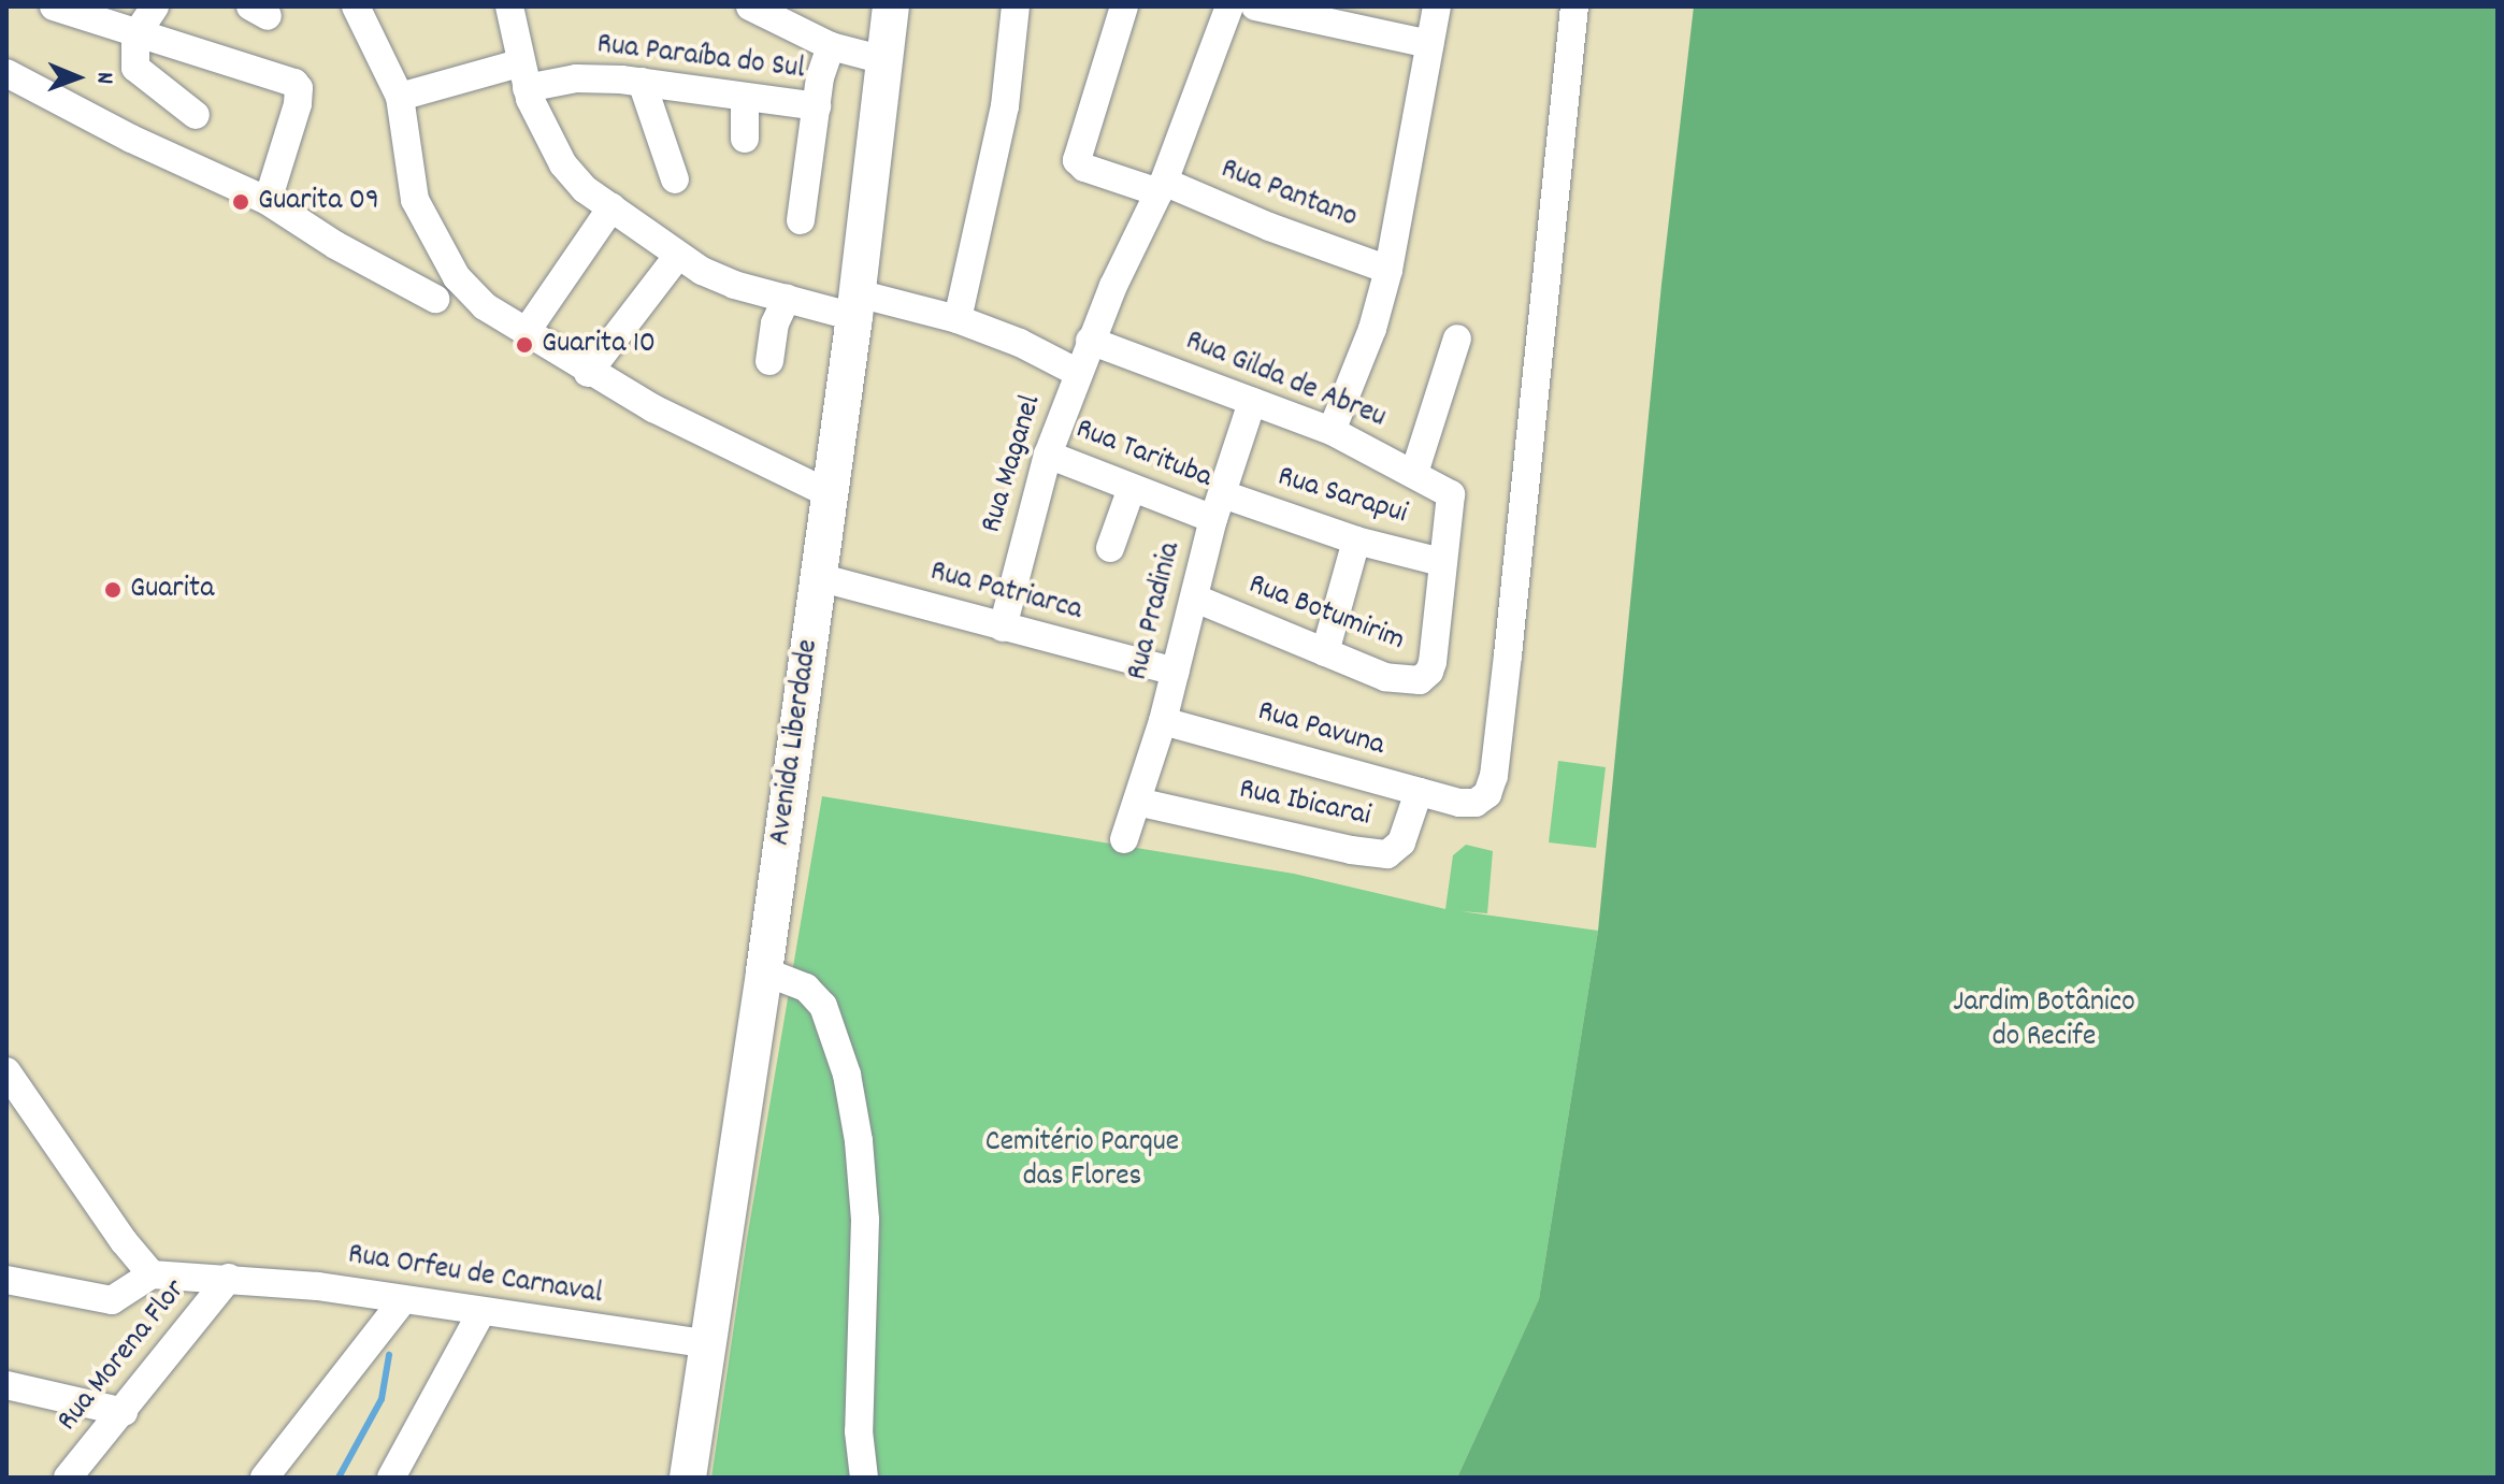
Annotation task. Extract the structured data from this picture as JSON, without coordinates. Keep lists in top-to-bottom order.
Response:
{
  "streets": {
    "main road": ["Avenida Liberdade"],
    "street": [
      "Rua Paraíba do Sul",
      "Rua Pantano",
      "Rua Gilda de Abreu",
      "Rua Tarituba",
      "Rua Maganel",
      "Rua Sarapui",
      "Rua Patriarca",
      "Rua Pradinia",
      "Rua Botumirim",
      "Rua Pavuna",
      "Rua Ibicarai",
      "Rua Orfeu de Carnaval",
      "Rua Morena Flor"
    ]
  },
  "crossings": [
    ["Rua Paraíba do Sul", "Rua Maganel"],
    ["Rua Pantano", "Rua Maganel"],
    ["Rua Gilda de Abreu", "Rua Maganel"],
    ["Rua Gilda de Abreu", "Rua Sarapui"],
    ["Rua Gilda de Abreu", "Rua Pradinia"],
    ["Rua Gilda de Abreu", "Rua Botumirim"],
    ["Rua Tarituba", "Rua Maganel"],
    ["Rua Tarituba", "Rua Sarapui"],
    ["Rua Tarituba", "Rua Pradinia"],
    ["Rua Maganel", "Rua Patriarca"],
    ["Rua Maganel", "Avenida Liberdade"],
    ["Rua Sarapui", "Rua Pradinia"],
    ["Rua Sarapui", "Rua Botumirim"],
    ["Rua Patriarca", "Rua Pradinia"],
    ["Rua Patriarca", "Avenida Liberdade"],
    ["Rua Pradinia", "Rua Botumirim"],
    ["Rua Pradinia", "Rua Pavuna"],
    ["Rua Pradinia", "Rua Ibicarai"],
    ["Rua Pavuna", "Rua Ibicarai"],
    ["Avenida Liberdade", "Rua Orfeu de Carnaval"],
    ["Rua Orfeu de Carnaval", "Rua Morena Flor"]
  ],
  "parks": ["Jardim Botânico do Recife", "Cemitério Parque das Flores"],
  "places": ["Guarita 09", "Guarita 10", "Guarita"],
  "north": "right"
}
